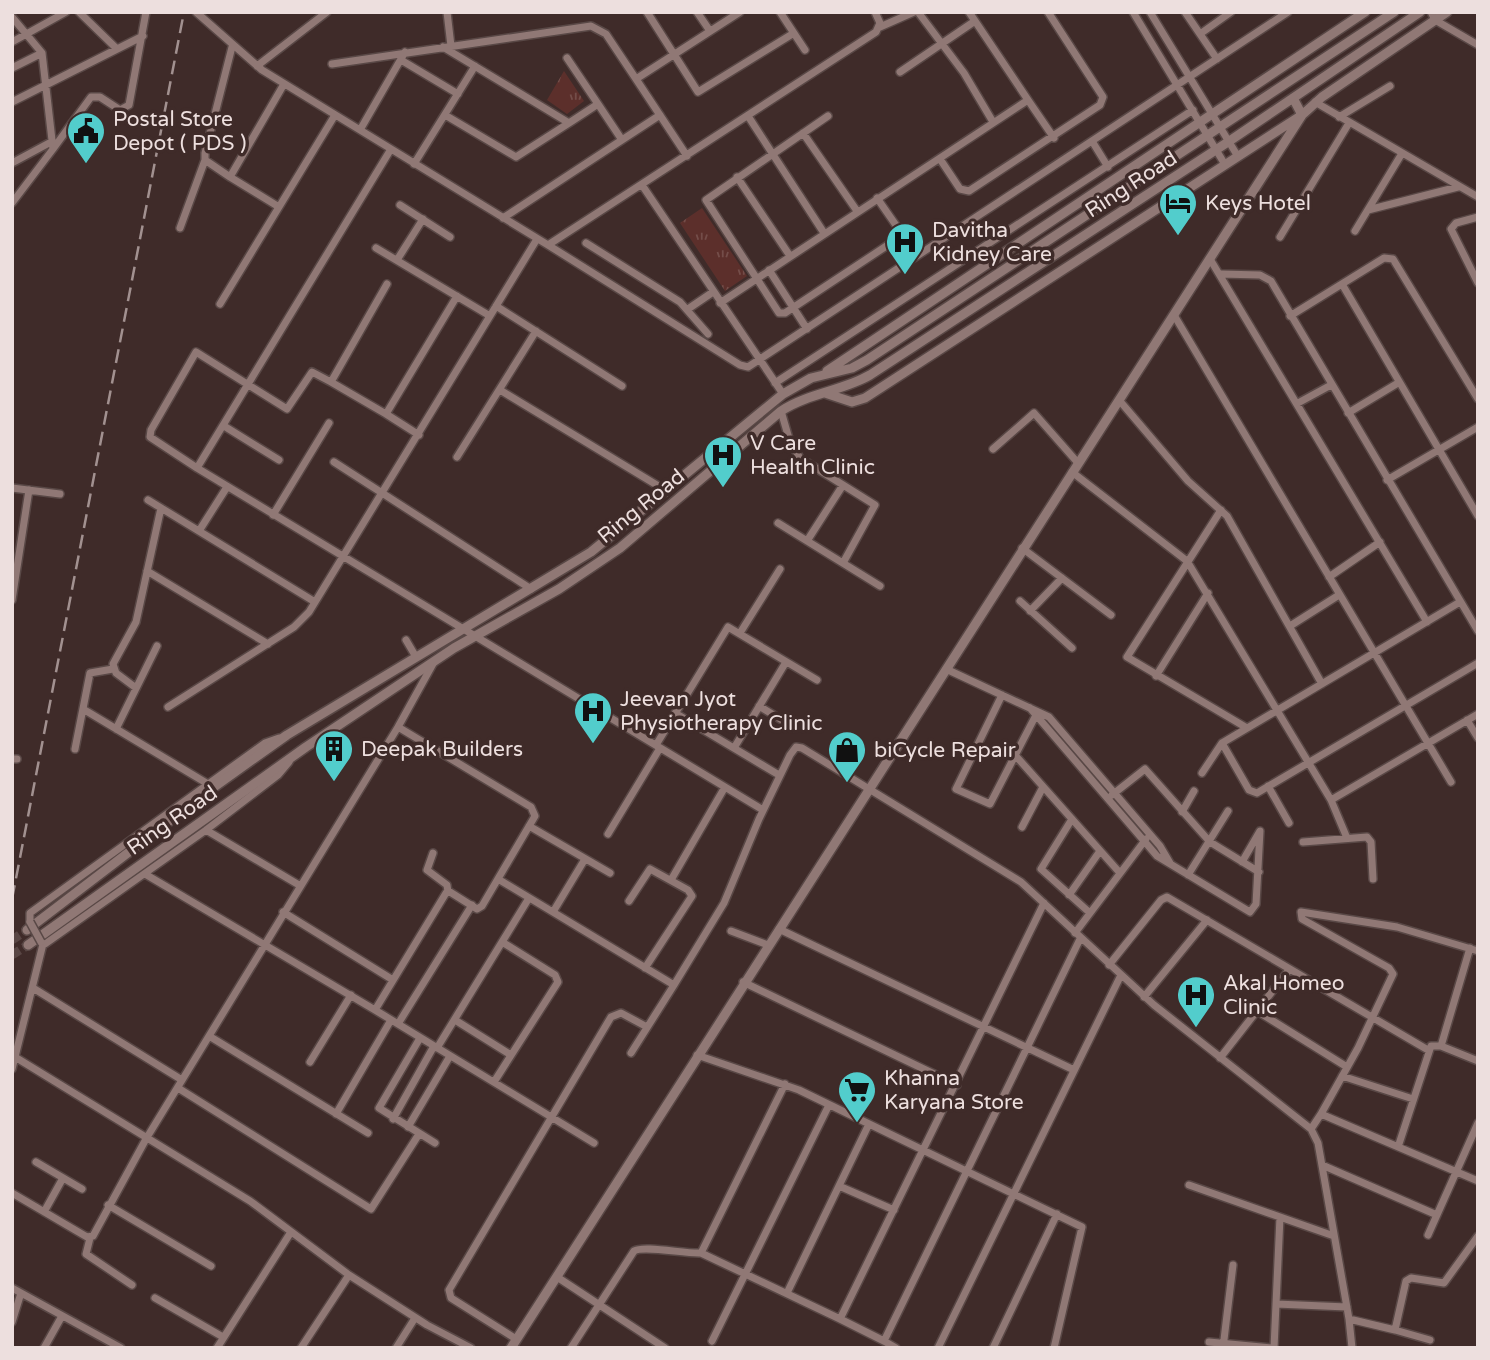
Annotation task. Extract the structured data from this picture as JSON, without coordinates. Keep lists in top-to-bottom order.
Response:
{
  "streets": {
    "street": ["Ring Road"]
  },
  "places": {
    "public building": ["Postal Store Depot ( PDS )"],
    "hotel": ["Keys Hotel"],
    "hospital": [
      "Davitha Kidney Care",
      "V Care Health Clinic",
      "Jeevan Jyot Physiotherapy Clinic",
      "Akal Homeo Clinic"
    ],
    "building": ["Deepak Builders"],
    "shop": ["biCycle Repair"],
    "supermarket": ["Khanna Karyana Store"]
  }
}
